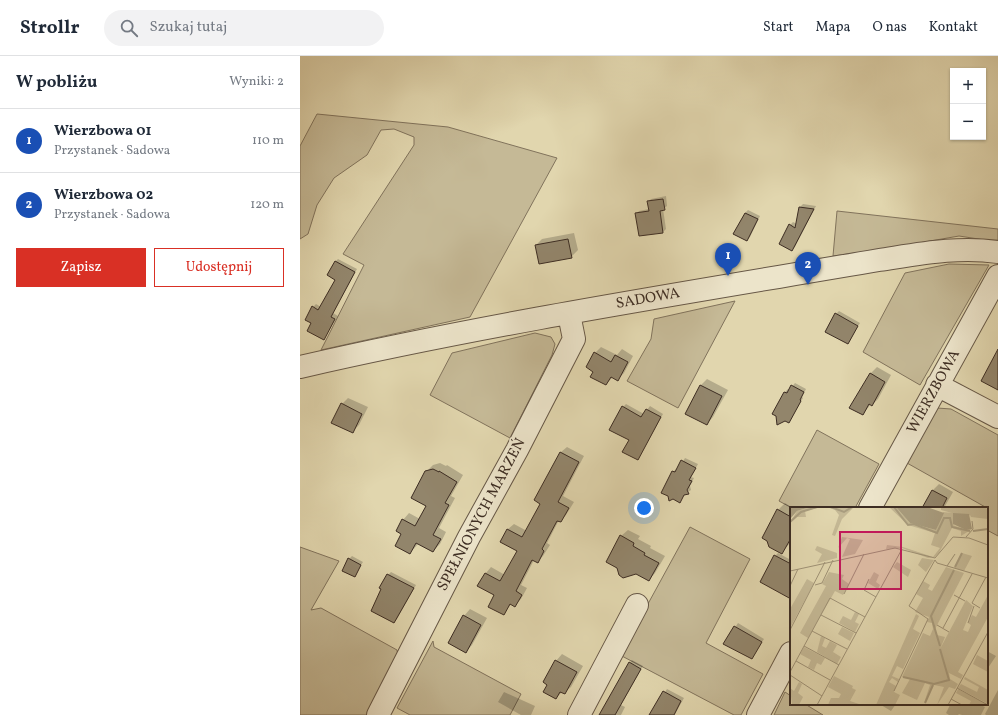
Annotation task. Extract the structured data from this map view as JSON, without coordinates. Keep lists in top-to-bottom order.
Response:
{
  "streets": {
    "street": ["SADOWA", "WIERZBOWA", "SPEŁNIONYCH MARZEŃ"]
  },
  "crossings": [
    ["SADOWA", "SPEŁNIONYCH MARZEŃ"]
  ],
  "page": {
    "header": "Strollr",
    "search": "Szukaj tutaj",
    "nav": [
      "Start",
      "Mapa",
      "O nas",
      "Kontakt"
    ],
    "heading": ["W pobliżu", "Wyniki: 2"],
    "map_buttons": ["+", "−"],
    "list": [
      {
        "mark": "1",
        "name": "Wierzbowa 01",
        "note": "Przystanek · Sadowa",
        "value": "110 m"
      },
      {
        "mark": "2",
        "name": "Wierzbowa 02",
        "note": "Przystanek · Sadowa",
        "value": "120 m"
      }
    ],
    "buttons": ["Zapisz", "Udostępnij"],
    "pins": ["1", "2"]
  }
}
